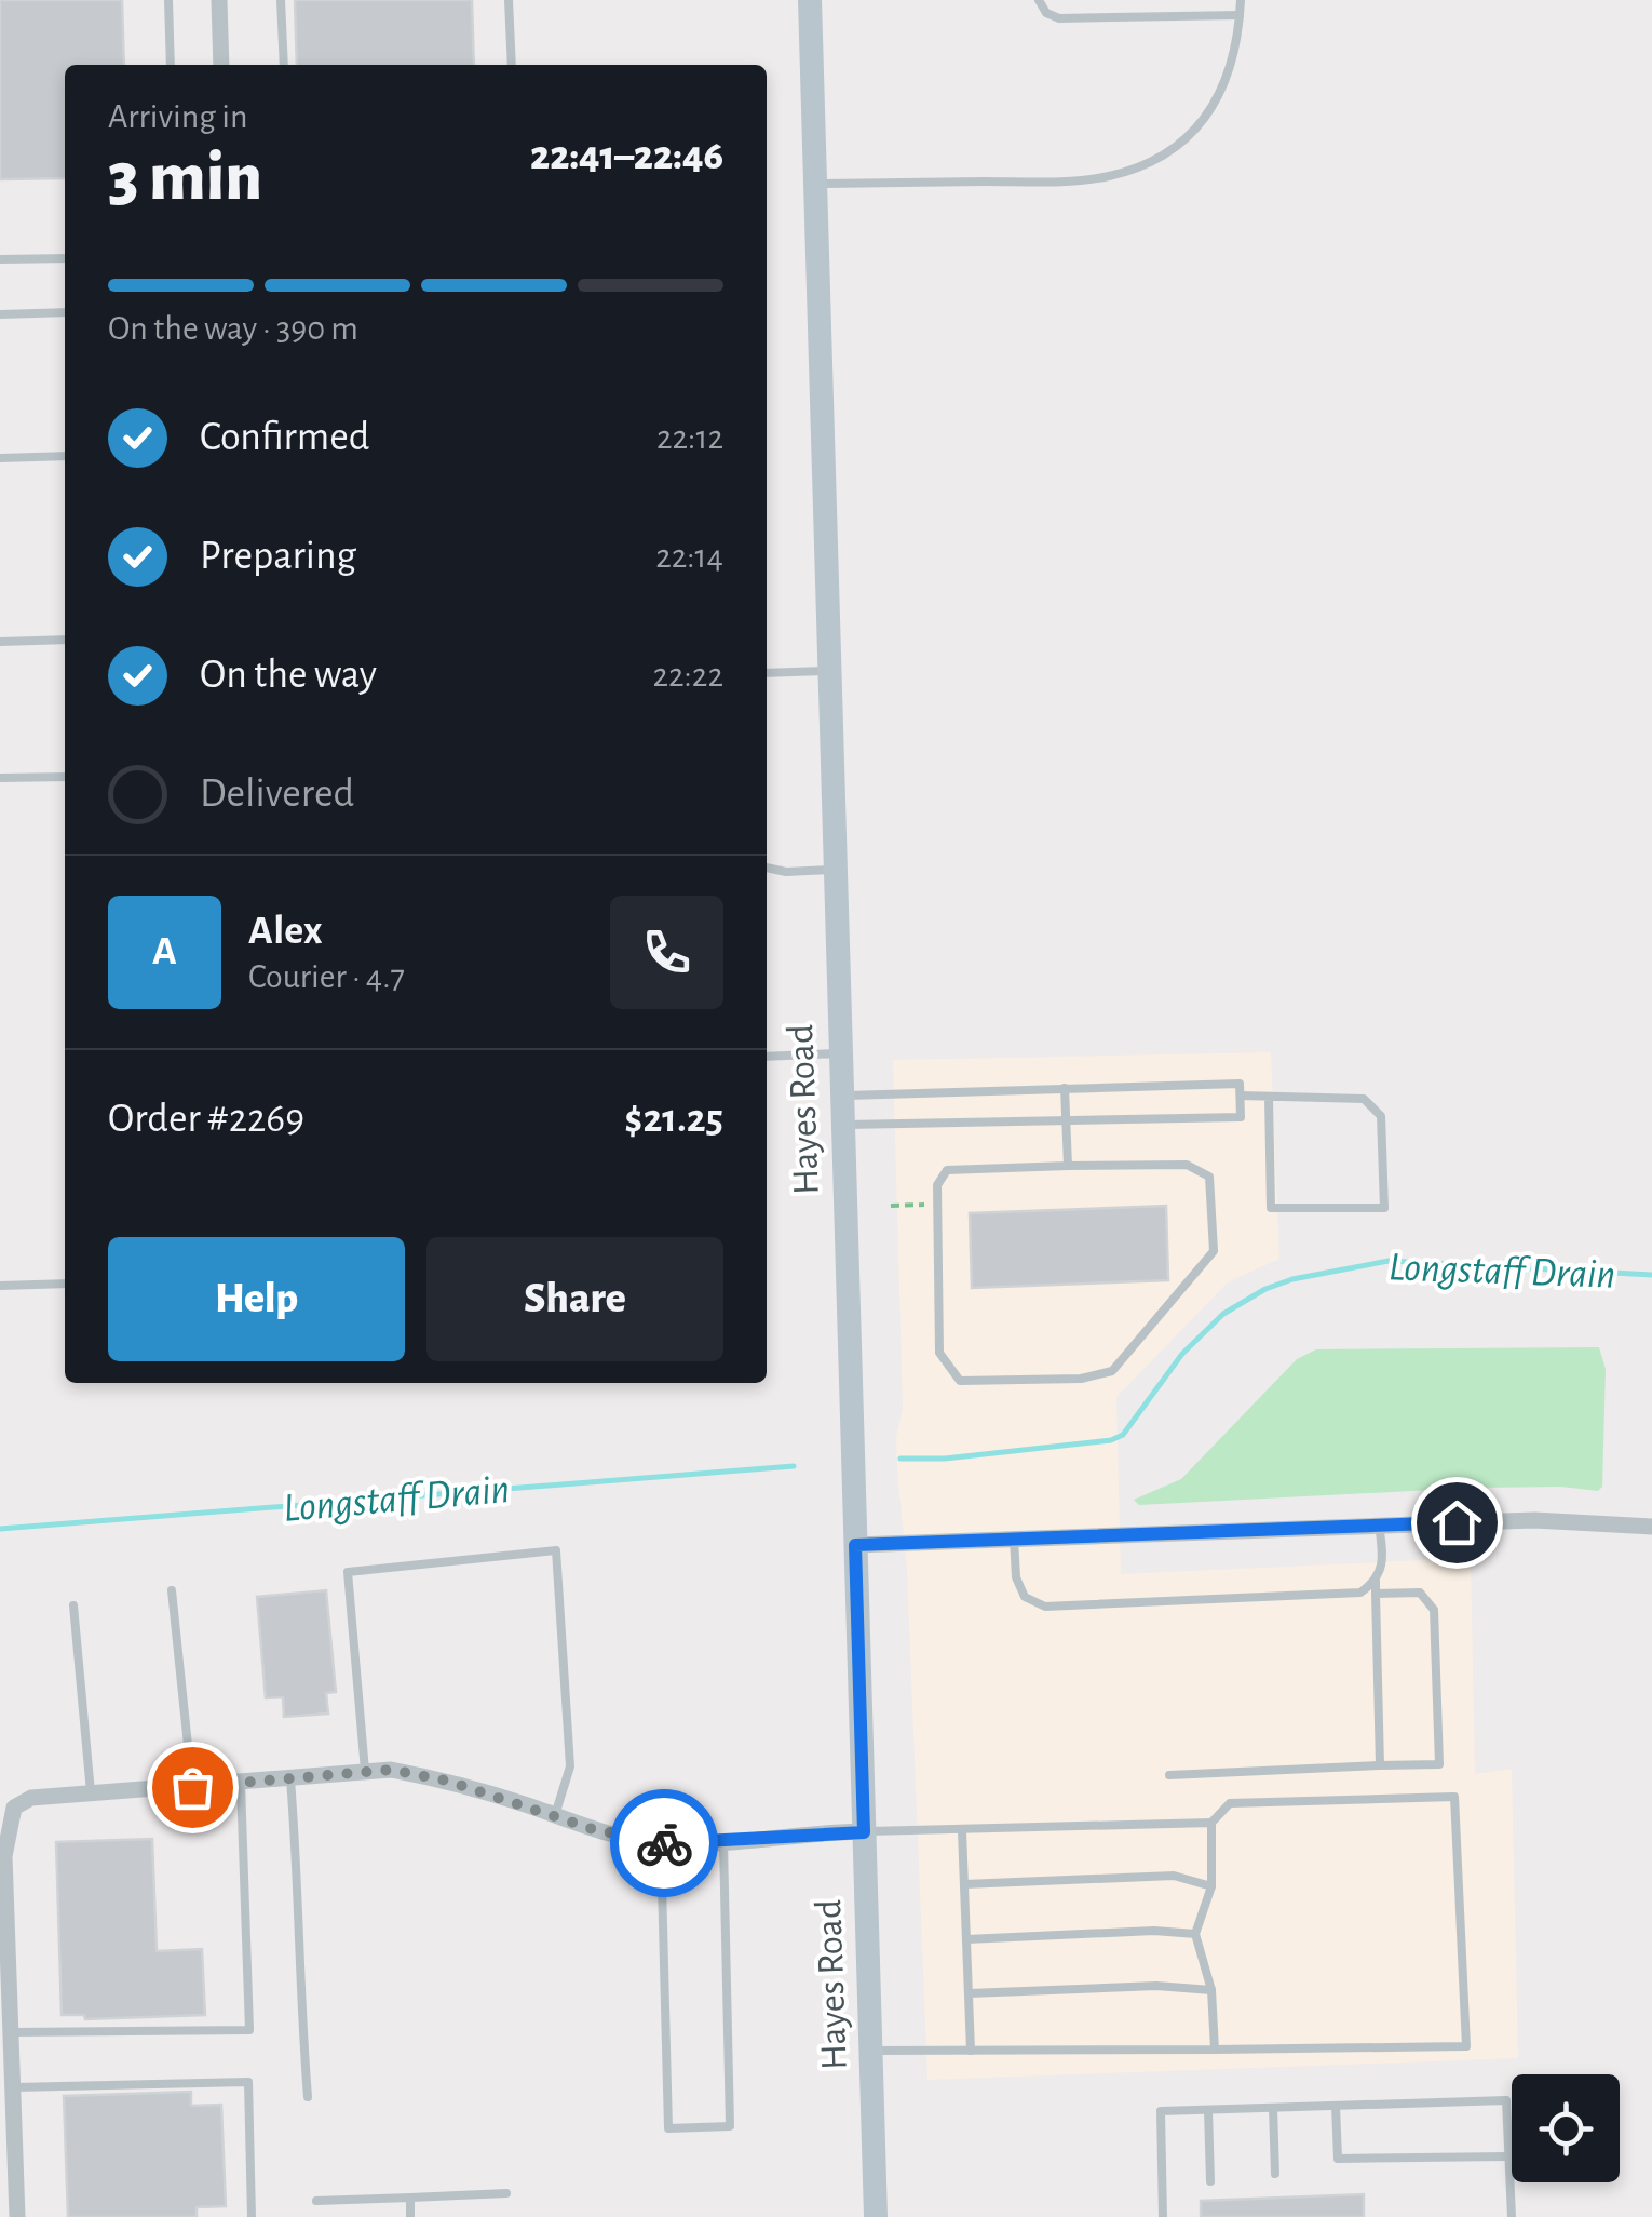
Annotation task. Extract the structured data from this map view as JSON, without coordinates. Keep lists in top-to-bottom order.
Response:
{
  "streets": {
    "main road": ["Hayes Road"]
  },
  "water": ["Longstaff Drain"],
  "page": {
    "heading": ["3 min", "Arriving in", "22:41–22:46"],
    "panel": [
      "Alex",
      "Courier · 4.7",
      "Order #2269",
      "$21.25"
    ],
    "bar": "On the way · 390 m",
    "list": [
      ["Confirmed", "22:12"],
      ["Preparing", "22:14"],
      ["On the way", "22:22"],
      "Delivered"
    ],
    "round": "A",
    "buttons": ["Help", "Share"]
  }
}
